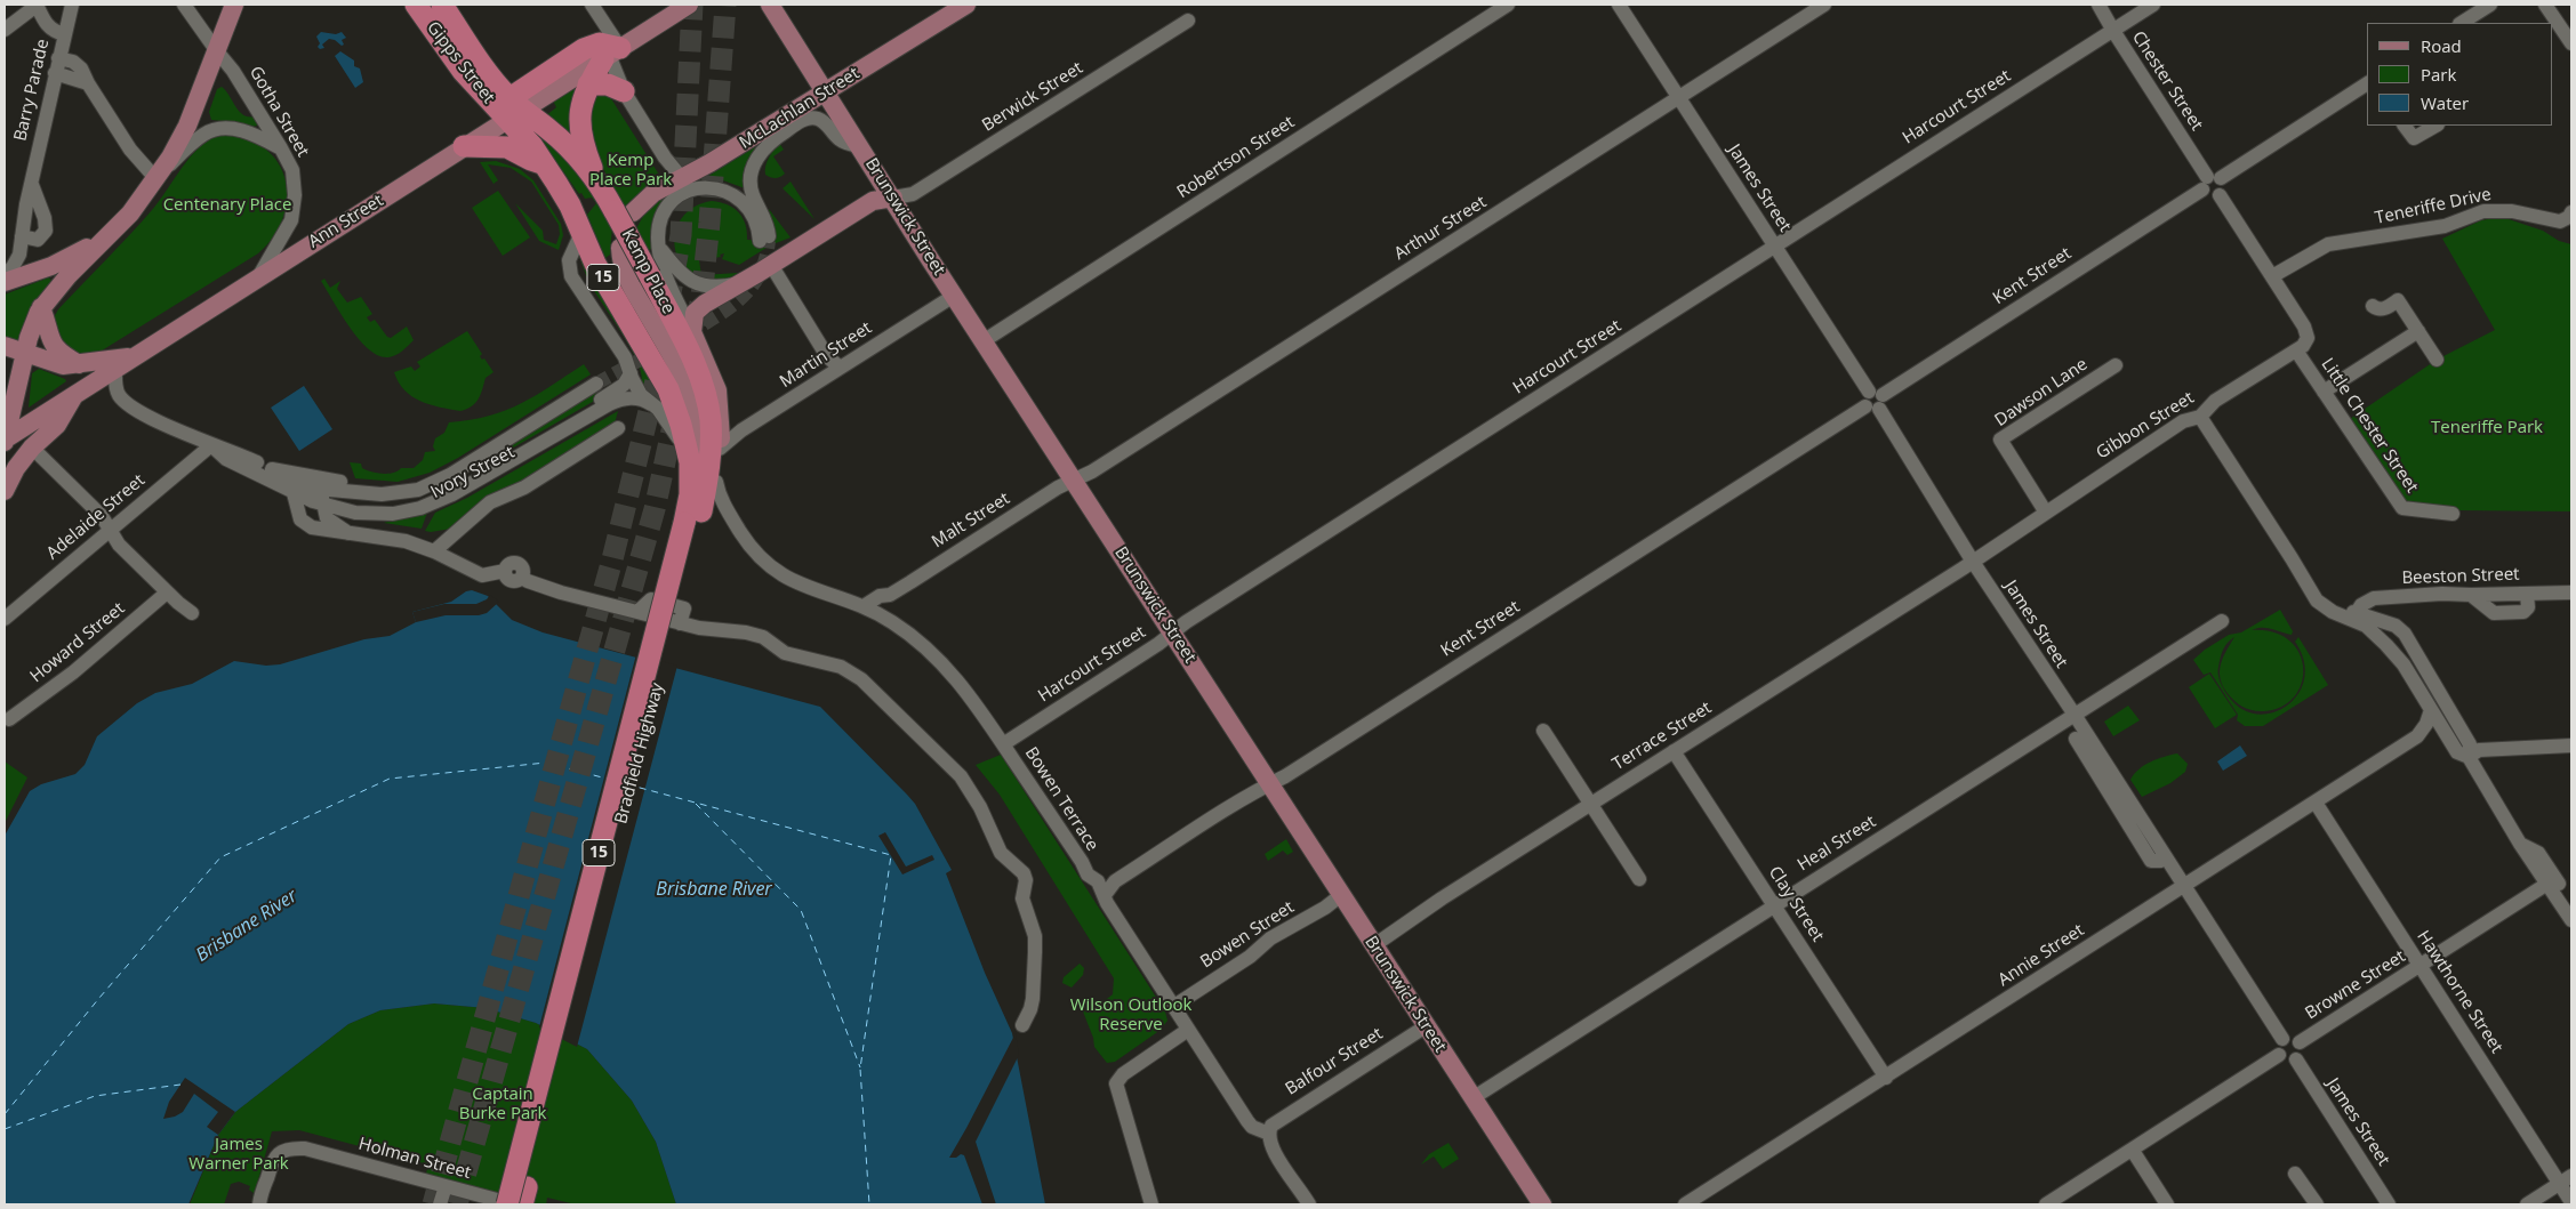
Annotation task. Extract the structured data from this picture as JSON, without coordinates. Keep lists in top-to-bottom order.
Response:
{
  "streets": {
    "highway": [
      "Gipps Street",
      "Kemp Place",
      "15",
      "Bradfield Highway"
    ],
    "main road": ["McLachlan Street", "Brunswick Street", "Ann Street"],
    "street": [
      "Chester Street",
      "Barry Parade",
      "Berwick Street",
      "Harcourt Street",
      "Gotha Street",
      "Robertson Street",
      "James Street",
      "Teneriffe Drive",
      "Arthur Street",
      "Kent Street",
      "Martin Street",
      "Dawson Lane",
      "Gibbon Street",
      "Little Chester Street",
      "Ivory Street",
      "Adelaide Street",
      "Malt Street",
      "Beeston Street",
      "Howard Street",
      "Terrace Street",
      "Bowen Terrace",
      "Heal Street",
      "Clay Street",
      "Bowen Street",
      "Annie Street",
      "Browne Street",
      "Hawthorne Street",
      "Balfour Street",
      "Holman Street"
    ]
  },
  "crossings": [
    ["Gipps Street", "Ann Street"],
    ["Gipps Street", "Kemp Place"],
    ["Gipps Street", "15"],
    ["Chester Street", "Harcourt Street"],
    ["Chester Street", "Kent Street"],
    ["Berwick Street", "Brunswick Street"],
    ["Harcourt Street", "James Street"],
    ["Harcourt Street", "Brunswick Street"],
    ["Harcourt Street", "Bowen Terrace"],
    ["McLachlan Street", "Brunswick Street"],
    ["McLachlan Street", "Kemp Place"],
    ["Gotha Street", "Ann Street"],
    ["Robertson Street", "Brunswick Street"],
    ["James Street", "Arthur Street"],
    ["James Street", "Kent Street"],
    ["James Street", "Gibbon Street"],
    ["James Street", "Terrace Street"],
    ["James Street", "Heal Street"],
    ["James Street", "Annie Street"],
    ["James Street", "Browne Street"],
    ["Teneriffe Drive", "Gibbon Street"],
    ["Brunswick Street", "Arthur Street"],
    ["Brunswick Street", "Kent Street"],
    ["Brunswick Street", "Martin Street"],
    ["Brunswick Street", "Malt Street"],
    ["Brunswick Street", "Terrace Street"],
    ["Brunswick Street", "Heal Street"],
    ["Brunswick Street", "Bowen Street"],
    ["Brunswick Street", "Balfour Street"],
    ["Ann Street", "Kemp Place"],
    ["Ann Street", "15"],
    ["Arthur Street", "Malt Street"],
    ["Kemp Place", "15"],
    ["Kemp Place", "Martin Street"],
    ["Kemp Place", "Bradfield Highway"],
    ["Kemp Place", "Bowen Terrace"],
    ["Kent Street", "Bowen Terrace"],
    ["15", "Martin Street"],
    ["15", "Bradfield Highway"],
    ["15", "Bowen Terrace"],
    ["Martin Street", "Bradfield Highway"],
    ["Martin Street", "Bowen Terrace"],
    ["Dawson Lane", "Gibbon Street"],
    ["Gibbon Street", "Little Chester Street"],
    ["Gibbon Street", "Terrace Street"],
    ["Malt Street", "Bowen Terrace"],
    ["Terrace Street", "Clay Street"],
    ["Bradfield Highway", "Bowen Terrace"],
    ["Bowen Terrace", "Bowen Street"],
    ["Bowen Terrace", "Balfour Street"],
    ["Heal Street", "Clay Street"],
    ["Clay Street", "Annie Street"],
    ["Annie Street", "Hawthorne Street"],
    ["Browne Street", "Hawthorne Street"]
  ],
  "water": ["Brisbane River"],
  "parks": [
    "Kemp Place Park",
    "Centenary Place",
    "Teneriffe Park",
    "Wilson Outlook Reserve",
    "Captain Burke Park",
    "James Warner Park"
  ],
  "legend": ["Road", "Park", "Water"]
}
